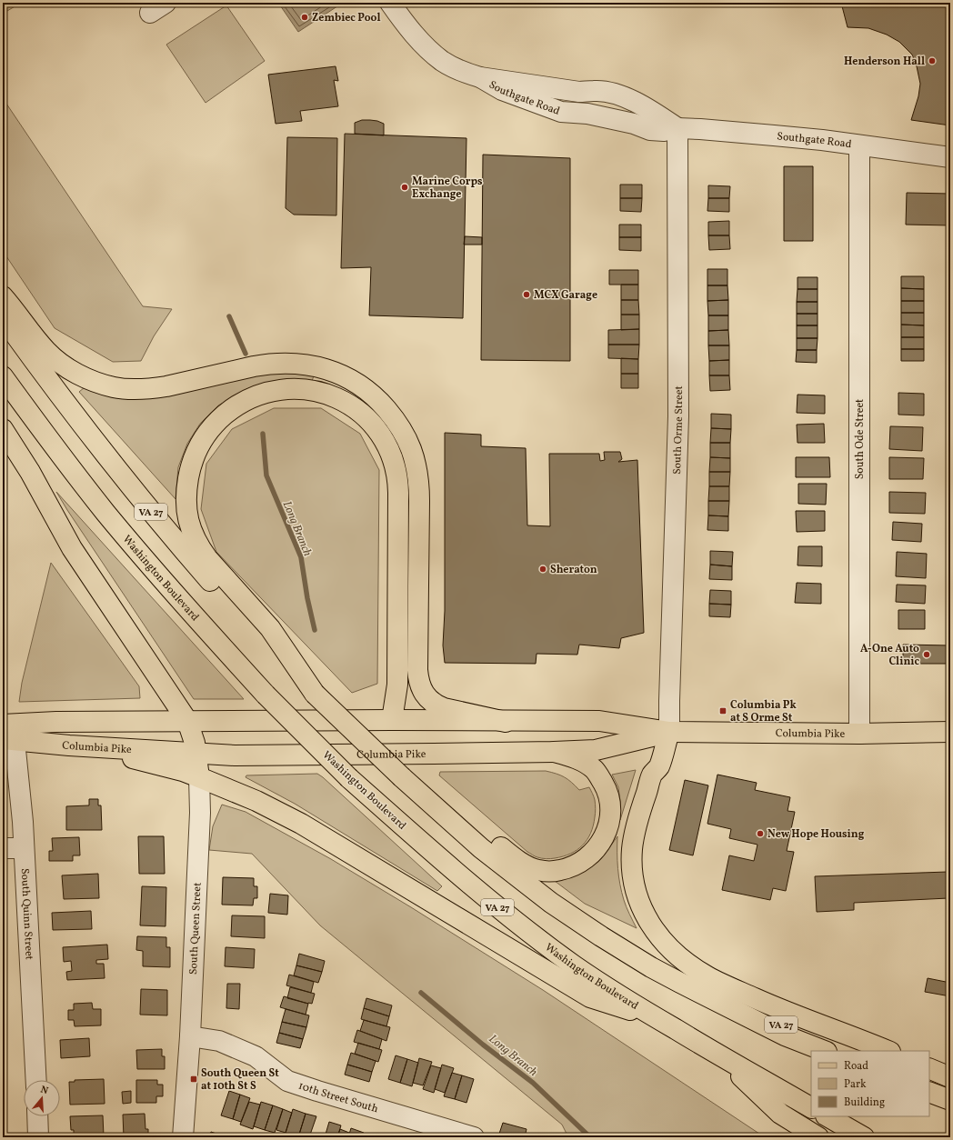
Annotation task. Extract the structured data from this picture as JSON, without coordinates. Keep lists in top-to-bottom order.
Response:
{
  "streets": {
    "main road": [
      "VA 27",
      "Washington Boulevard",
      "Columbia Pike",
      "South Queen Street"
    ],
    "street": [
      "Southgate Road",
      "South Orme Street",
      "South Ode Street",
      "South Quinn Street",
      "10th Street South"
    ]
  },
  "crossings": [
    ["Southgate Road", "South Orme Street"],
    ["Southgate Road", "South Ode Street"],
    ["South Orme Street", "Columbia Pike"],
    ["South Ode Street", "Columbia Pike"],
    ["Columbia Pike", "South Quinn Street"],
    ["Columbia Pike", "South Queen Street"],
    ["South Queen Street", "10th Street South"]
  ],
  "water": ["Long Branch"],
  "places": {
    "other": [
      "Zembiec Pool",
      "Henderson Hall",
      "Marine Corps Exchange",
      "MCX Garage",
      "Sheraton",
      "A-One Auto Clinic",
      "New Hope Housing"
    ],
    "transit": ["Columbia Pk at S Orme St", "South Queen St at 10th St S"]
  },
  "legend": ["Road", "Park", "Building"],
  "north": "top"
}
